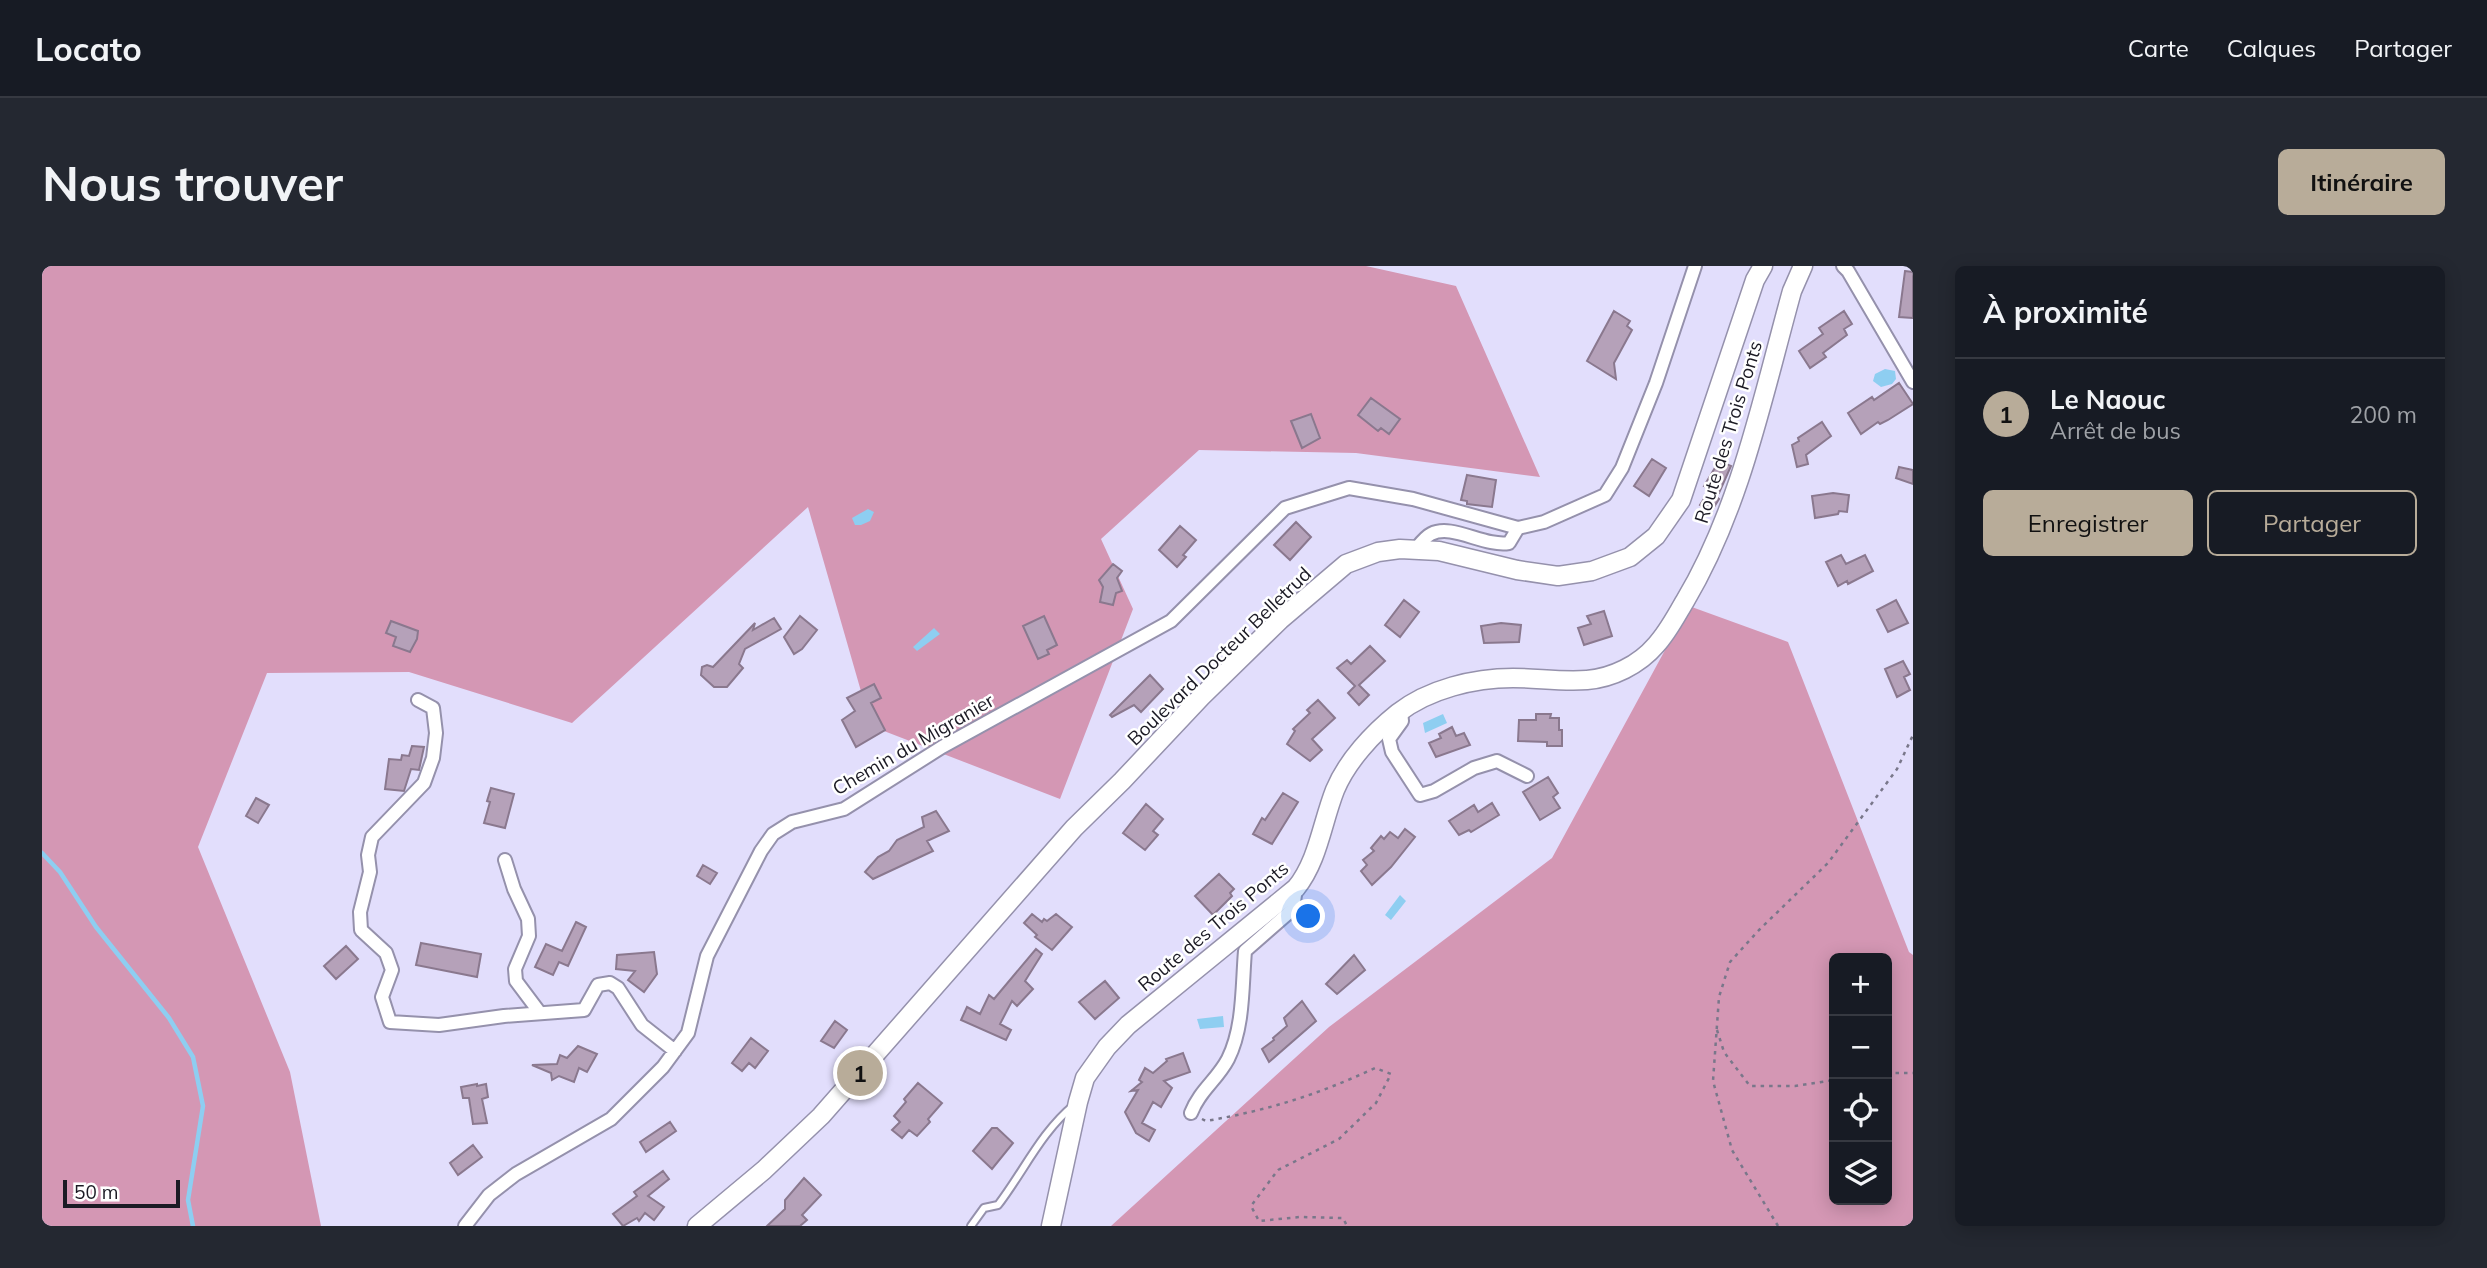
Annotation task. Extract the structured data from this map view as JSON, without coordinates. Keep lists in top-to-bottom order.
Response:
{
  "streets": {
    "main road": ["Route des Trois Ponts", "Boulevard Docteur Belletrud"],
    "street": ["Chemin du Migranier"]
  },
  "scale_bar": "50 m",
  "page": {
    "header": "Locato",
    "nav": ["Carte", "Calques", "Partager"],
    "buttons": [
      "Itinéraire",
      ["Enregistrer", "Partager"]
    ],
    "title": "Nous trouver",
    "heading": "À proximité",
    "list": [
      {
        "mark": "1",
        "name": "Le Naouc",
        "note": "Arrêt de bus",
        "value": "200 m"
      }
    ],
    "map_buttons": ["+", "−"],
    "pins": "1",
    "scale": "50 m"
  }
}
